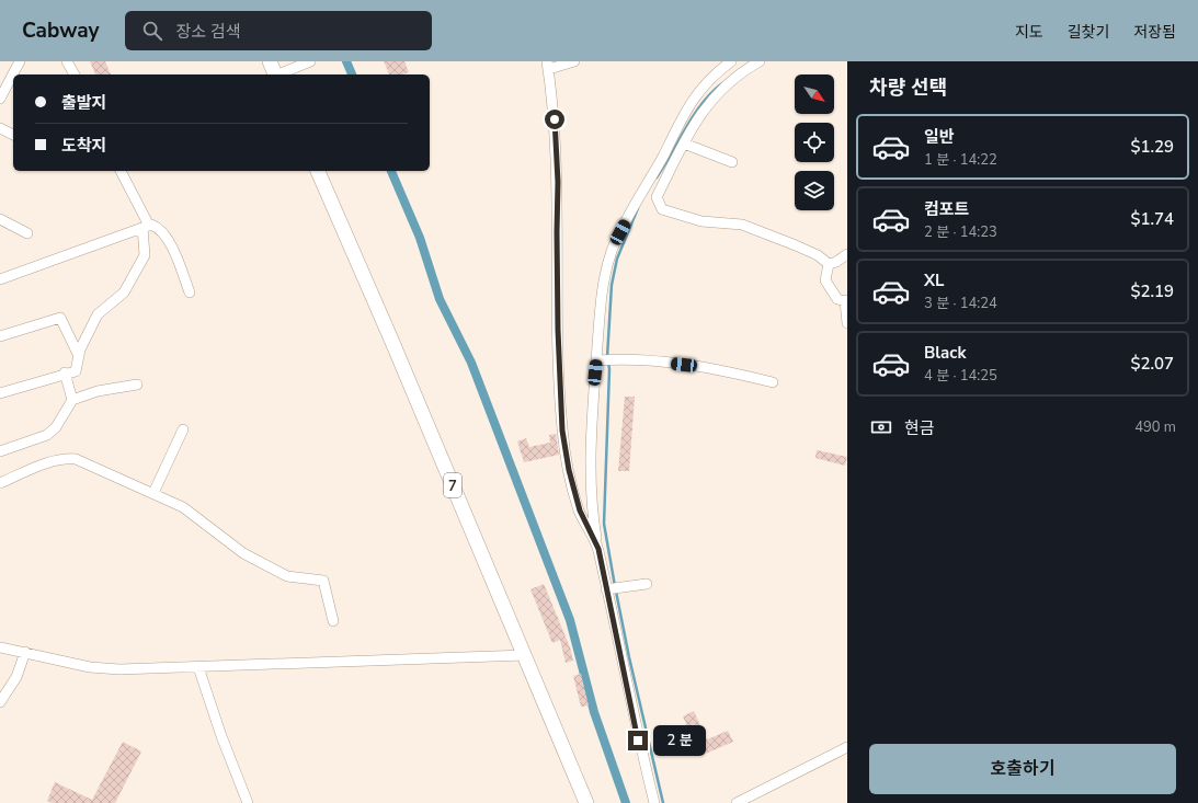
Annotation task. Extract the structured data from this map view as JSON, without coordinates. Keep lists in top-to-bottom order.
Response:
{
  "streets": {
    "highway": ["7"]
  },
  "north": "bottom right",
  "page": {
    "header": "Cabway",
    "search": "장소 검색",
    "nav": ["지도", "길찾기", "저장됨"],
    "heading": "차량 선택",
    "banner": ["출발지", "도착지"],
    "list": [
      {
        "name": "일반",
        "note": "1 분 · 14:22",
        "value": "$1.29"
      },
      {
        "name": "컴포트",
        "note": "2 분 · 14:23",
        "value": "$1.74"
      },
      {
        "name": "XL",
        "note": "3 분 · 14:24",
        "value": "$2.19"
      },
      {
        "name": "Black",
        "note": "4 분 · 14:25",
        "value": "$2.07"
      }
    ],
    "pay": ["현금", "490 m"],
    "bubble": "2 분",
    "buttons": "호출하기"
  }
}
